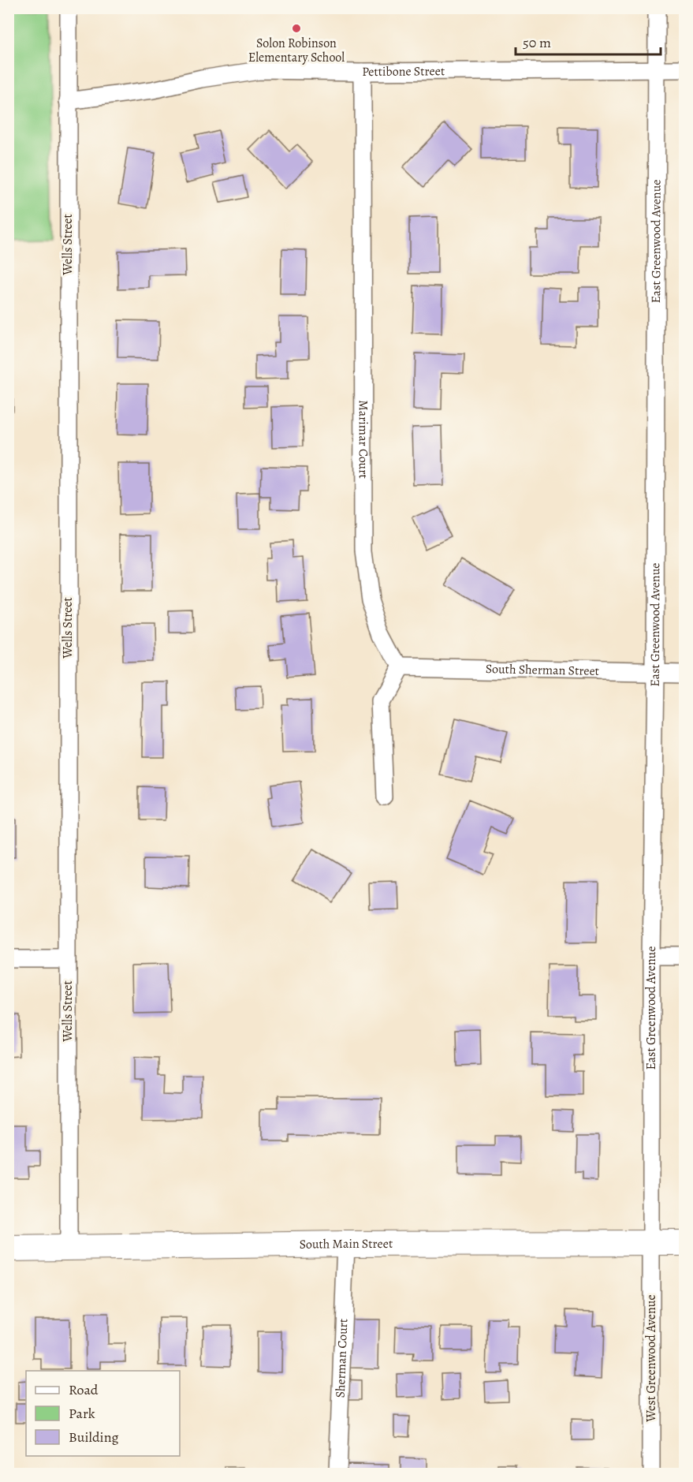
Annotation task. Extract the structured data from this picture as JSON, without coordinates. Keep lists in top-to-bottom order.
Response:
{
  "streets": {
    "street": [
      "Pettibone Street",
      "East Greenwood Avenue",
      "Wells Street",
      "Marimar Court",
      "South Sherman Street",
      "South Main Street",
      "West Greenwood Avenue",
      "Sherman Court"
    ]
  },
  "crossings": [
    ["Pettibone Street", "East Greenwood Avenue"],
    ["Pettibone Street", "Wells Street"],
    ["Pettibone Street", "Marimar Court"],
    ["East Greenwood Avenue", "South Sherman Street"],
    ["East Greenwood Avenue", "South Main Street"],
    ["East Greenwood Avenue", "West Greenwood Avenue"],
    ["Wells Street", "South Main Street"],
    ["Marimar Court", "South Sherman Street"],
    ["South Main Street", "West Greenwood Avenue"],
    ["South Main Street", "Sherman Court"]
  ],
  "places": ["Solon Robinson Elementary School"],
  "legend": ["Road", "Park", "Building"],
  "scale_bar": "50 m"
}
